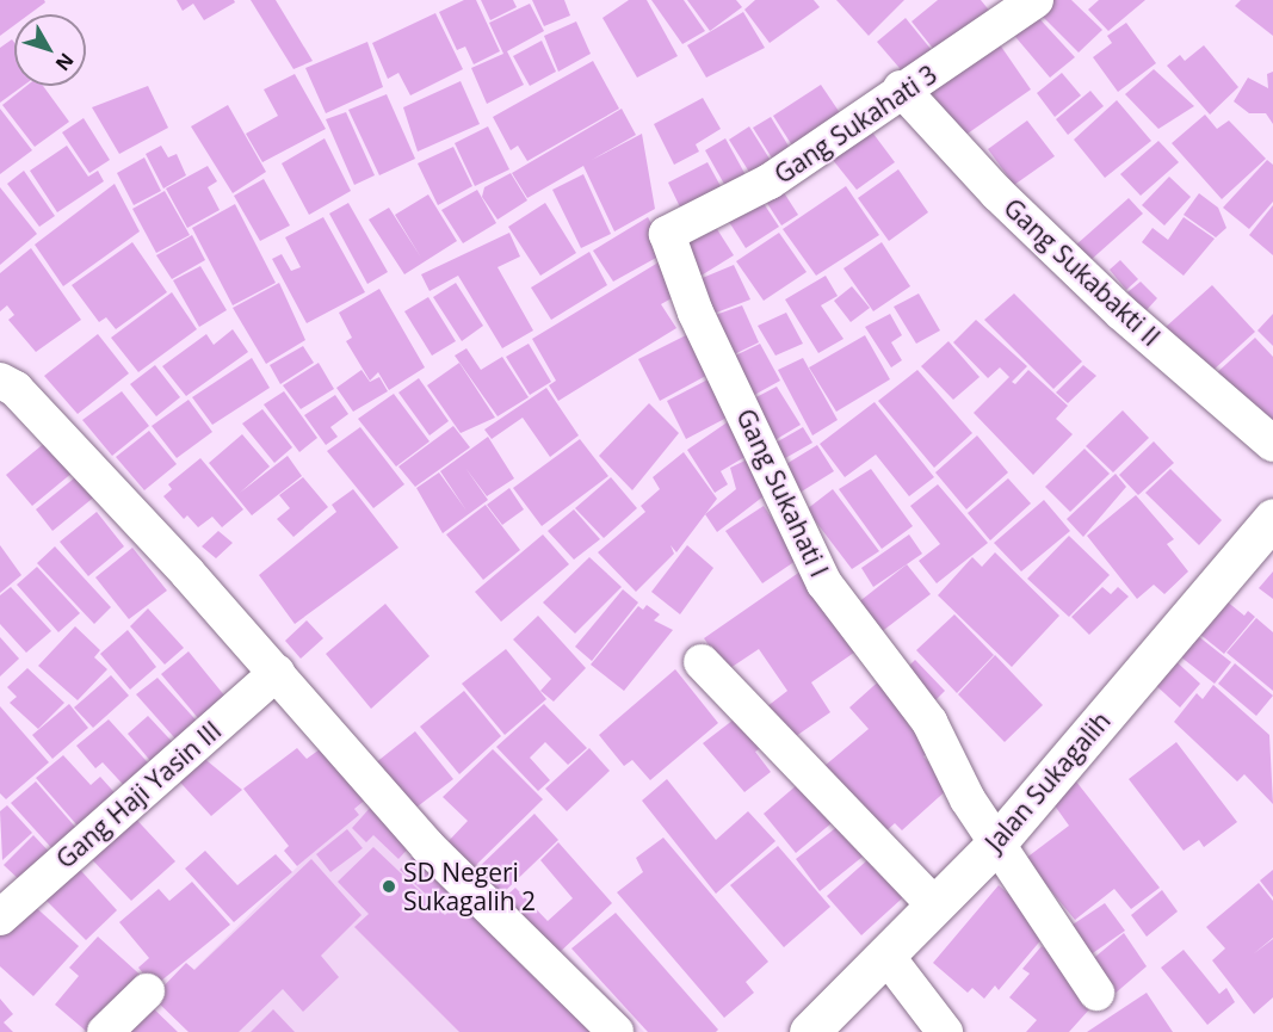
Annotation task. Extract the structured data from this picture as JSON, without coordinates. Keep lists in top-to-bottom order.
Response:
{
  "streets": {
    "street": [
      "Gang Sukahati 3",
      "Gang Sukabakti II",
      "Gang Sukahati I",
      "Jalan Sukagalih",
      "Gang Haji Yasin III"
    ]
  },
  "crossings": [
    ["Gang Sukahati 3", "Gang Sukabakti II"],
    ["Gang Sukahati 3", "Gang Sukahati I"],
    ["Gang Sukahati I", "Jalan Sukagalih"]
  ],
  "places": ["SD Negeri Sukagalih 2"],
  "north": "bottom right"
}
